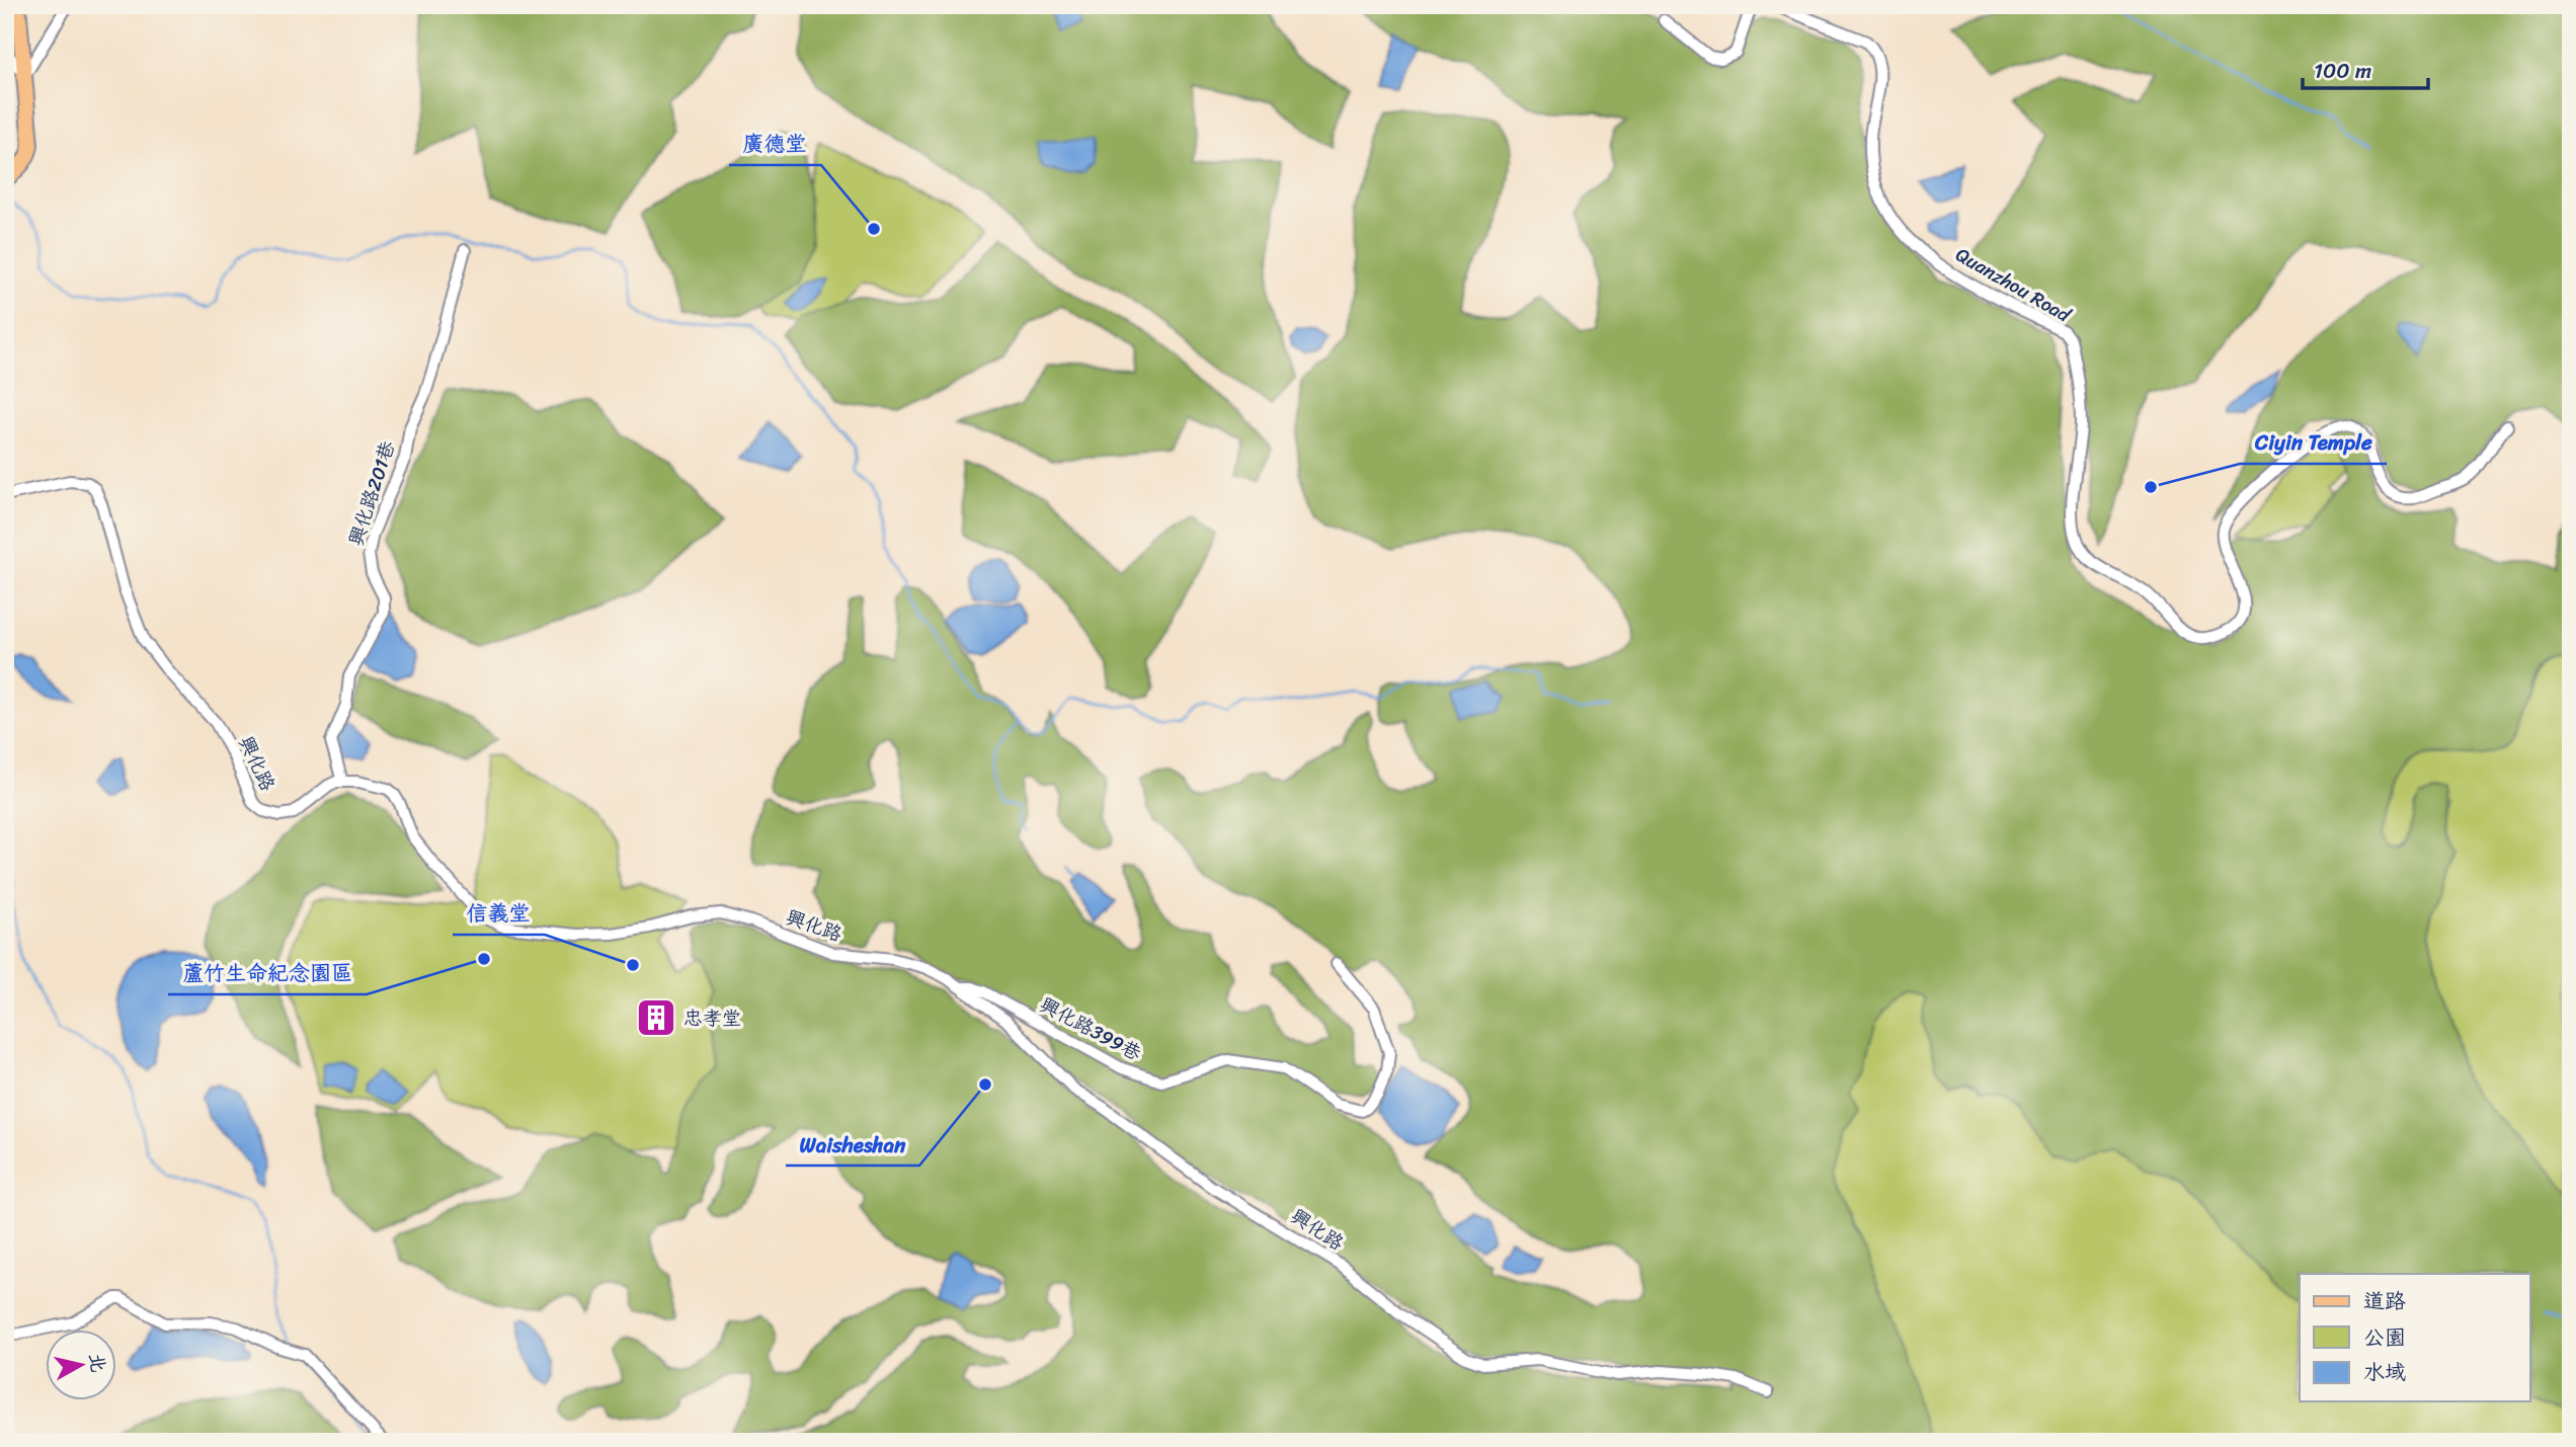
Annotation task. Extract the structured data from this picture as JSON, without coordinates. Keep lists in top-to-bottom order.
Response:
{
  "streets": {
    "street": [
      "Quanzhou Road",
      "興化路201巷",
      "興化路",
      "興化路399巷"
    ]
  },
  "crossings": [
    ["興化路201巷", "興化路"],
    ["興化路", "興化路399巷"]
  ],
  "places": {
    "other": [
      "廣德堂",
      "Ciyin Temple",
      "蘆竹生命紀念園區",
      "信義堂",
      "Waisheshan"
    ],
    "building": ["忠孝堂"]
  },
  "legend": ["道路", "公園", "水域"],
  "scale_bar": "100 m",
  "north": "right"
}
